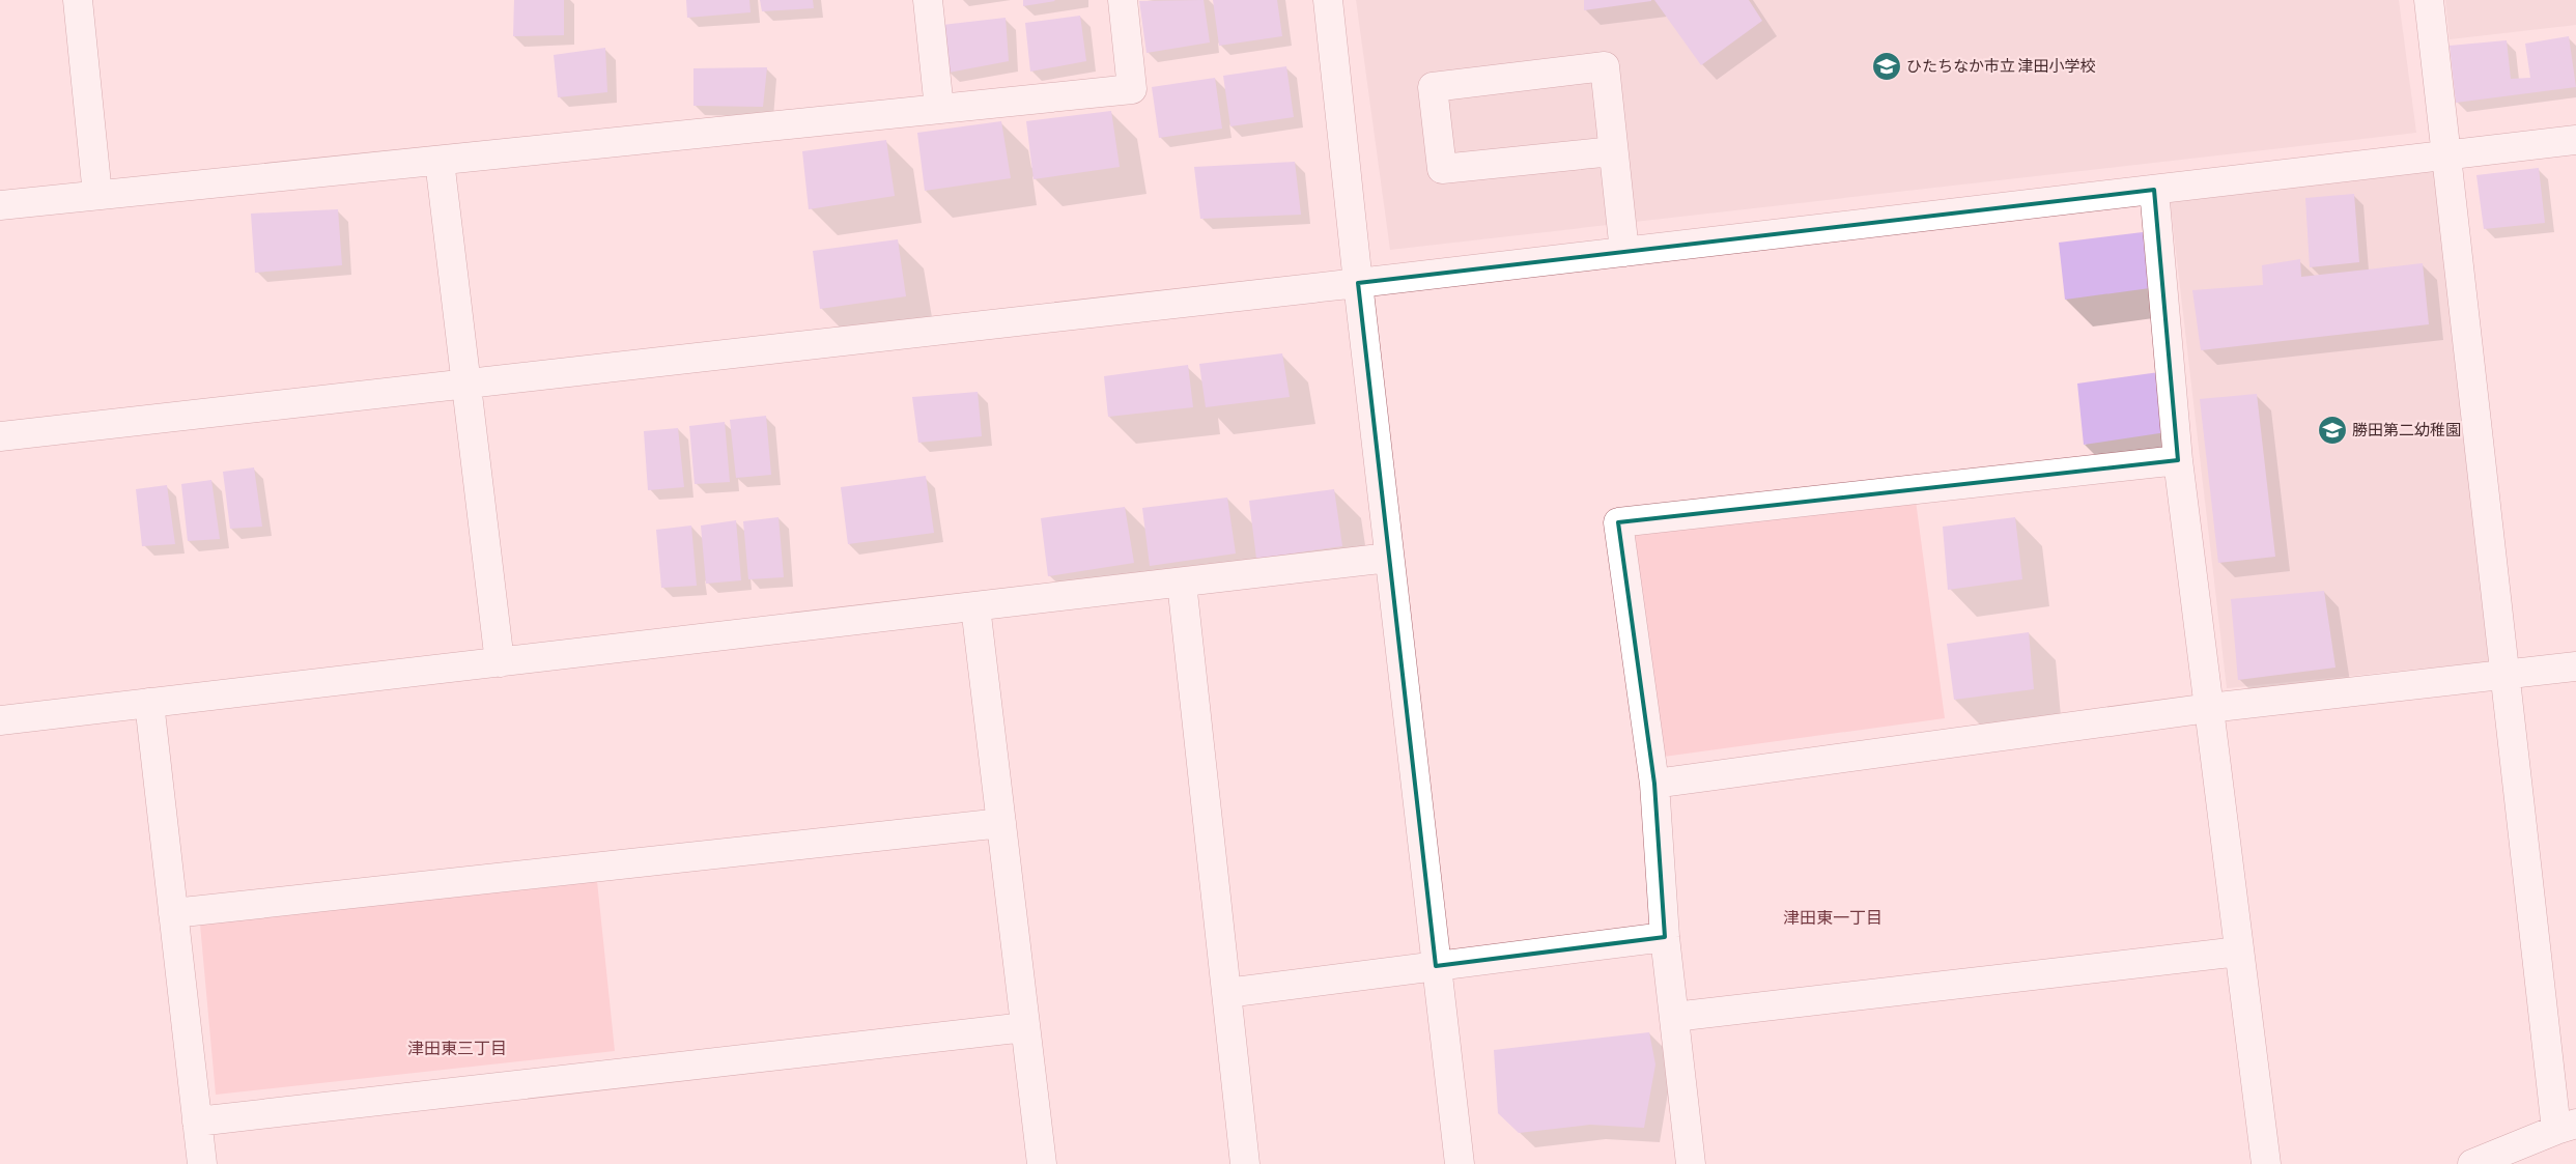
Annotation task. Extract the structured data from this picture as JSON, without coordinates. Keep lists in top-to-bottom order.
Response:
{
  "districts": ["津田東一丁目", "津田東三丁目"],
  "places": {
    "school or university": ["ひたちなか市立 津田小学校", "勝田第二幼稚園"]
  }
}
